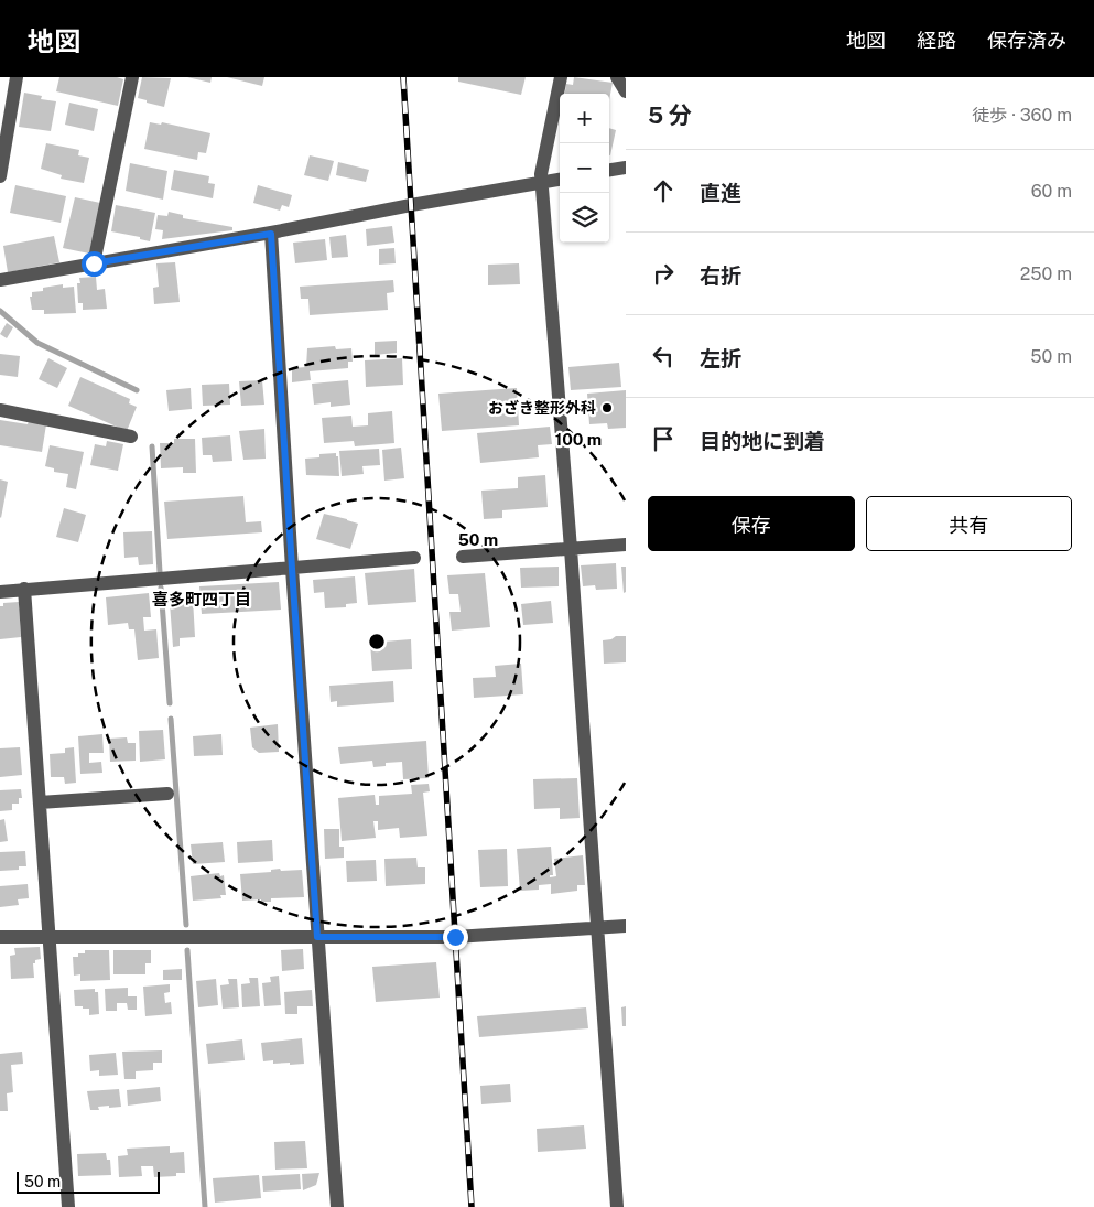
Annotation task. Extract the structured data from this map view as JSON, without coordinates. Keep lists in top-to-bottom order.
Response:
{
  "districts": ["喜多町四丁目"],
  "places": ["おざき整形外科"],
  "scale_bar": "50 m",
  "page": {
    "header": "地図",
    "nav": ["地図", "経路", "保存済み"],
    "heading": ["5 分", "徒歩 · 360 m"],
    "map_buttons": ["+", "−"],
    "list": [
      ["直進", "60 m"],
      ["右折", "250 m"],
      ["左折", "50 m"],
      "目的地に到着"
    ],
    "buttons": ["保存", "共有"],
    "scale": "50 m"
  },
  "rings": ["100 m", "50 m"]
}
